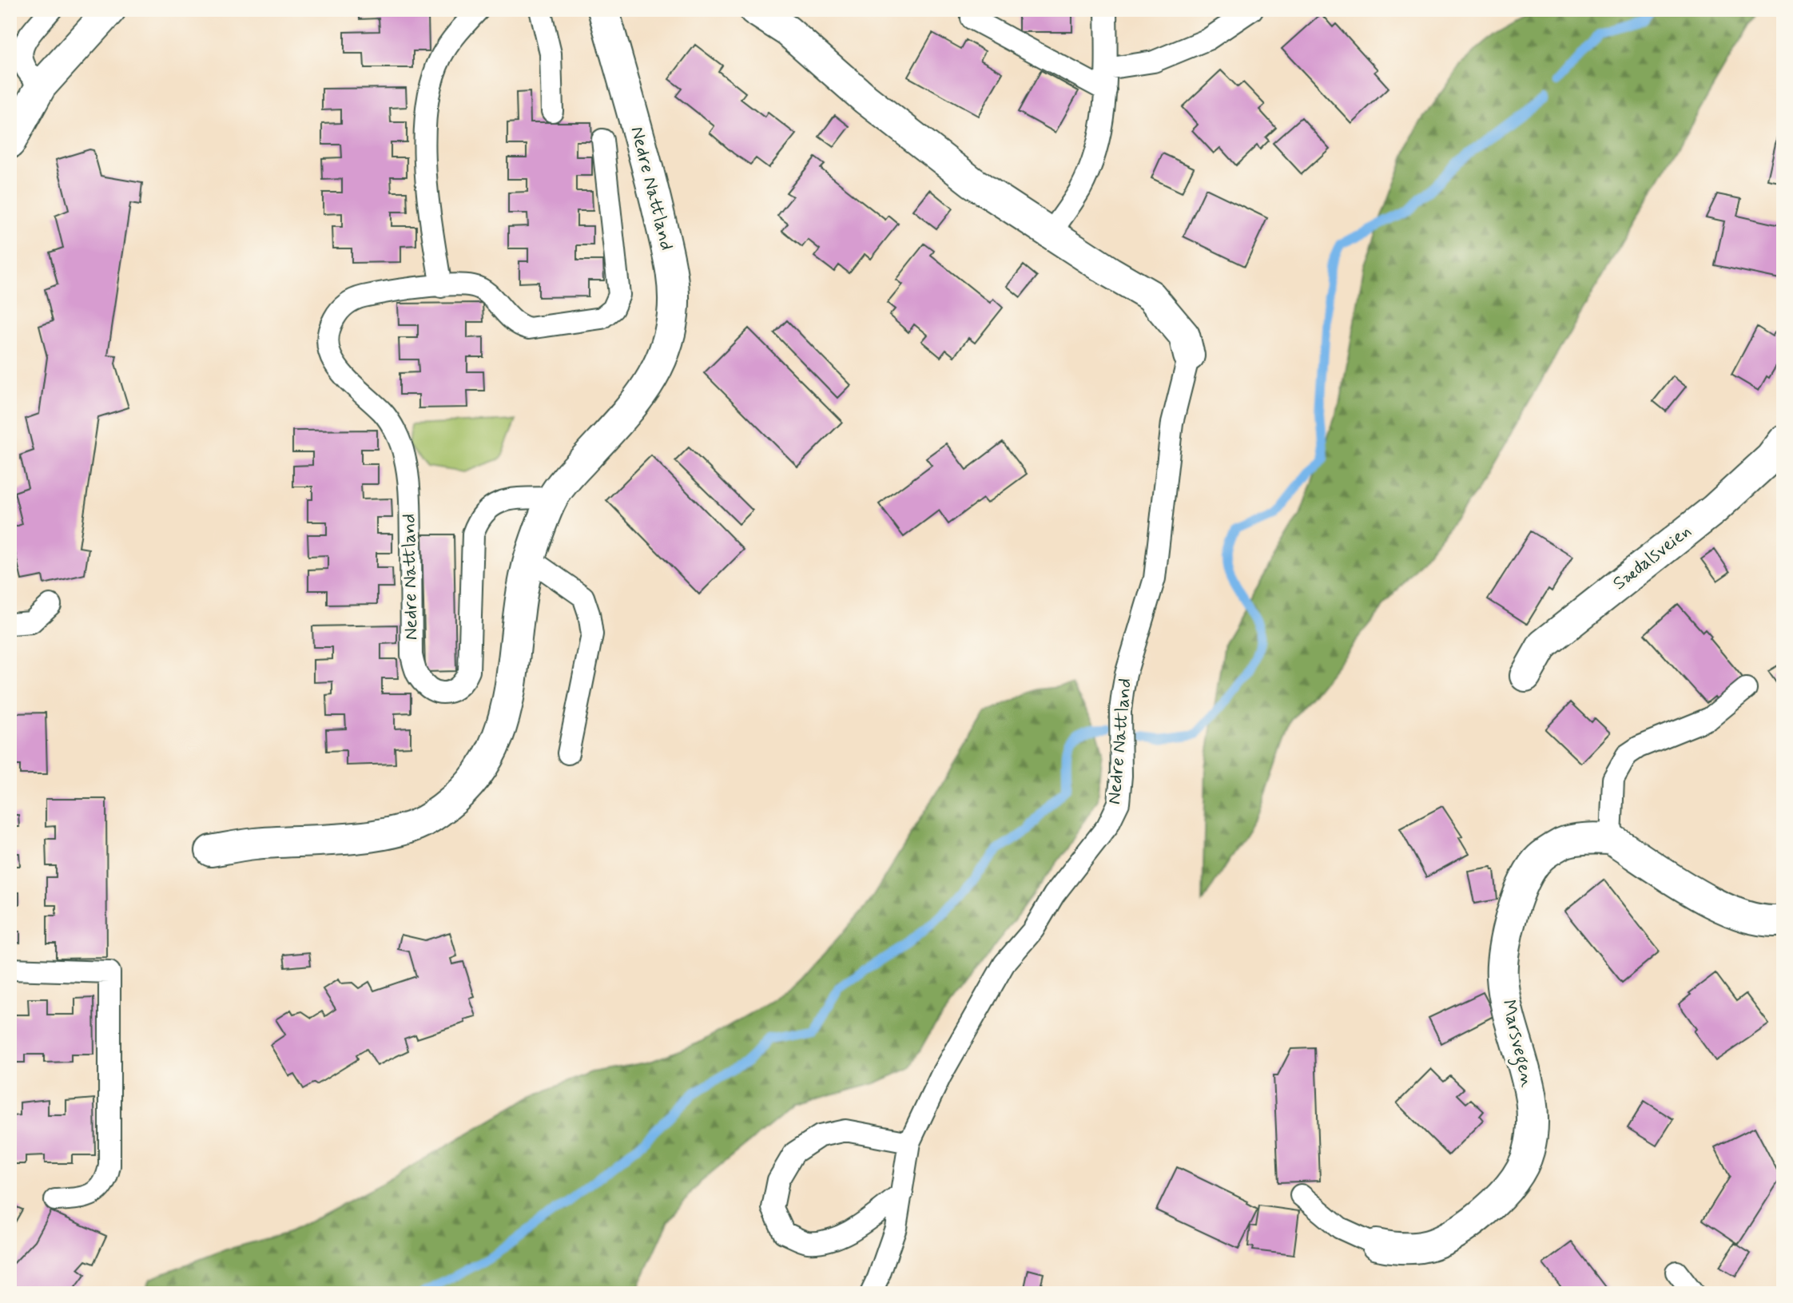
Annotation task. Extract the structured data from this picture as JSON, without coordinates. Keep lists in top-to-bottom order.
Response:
{
  "streets": {
    "street": ["Nedre Nattland", "Sædalsveien", "Marsvegen"]
  }
}
